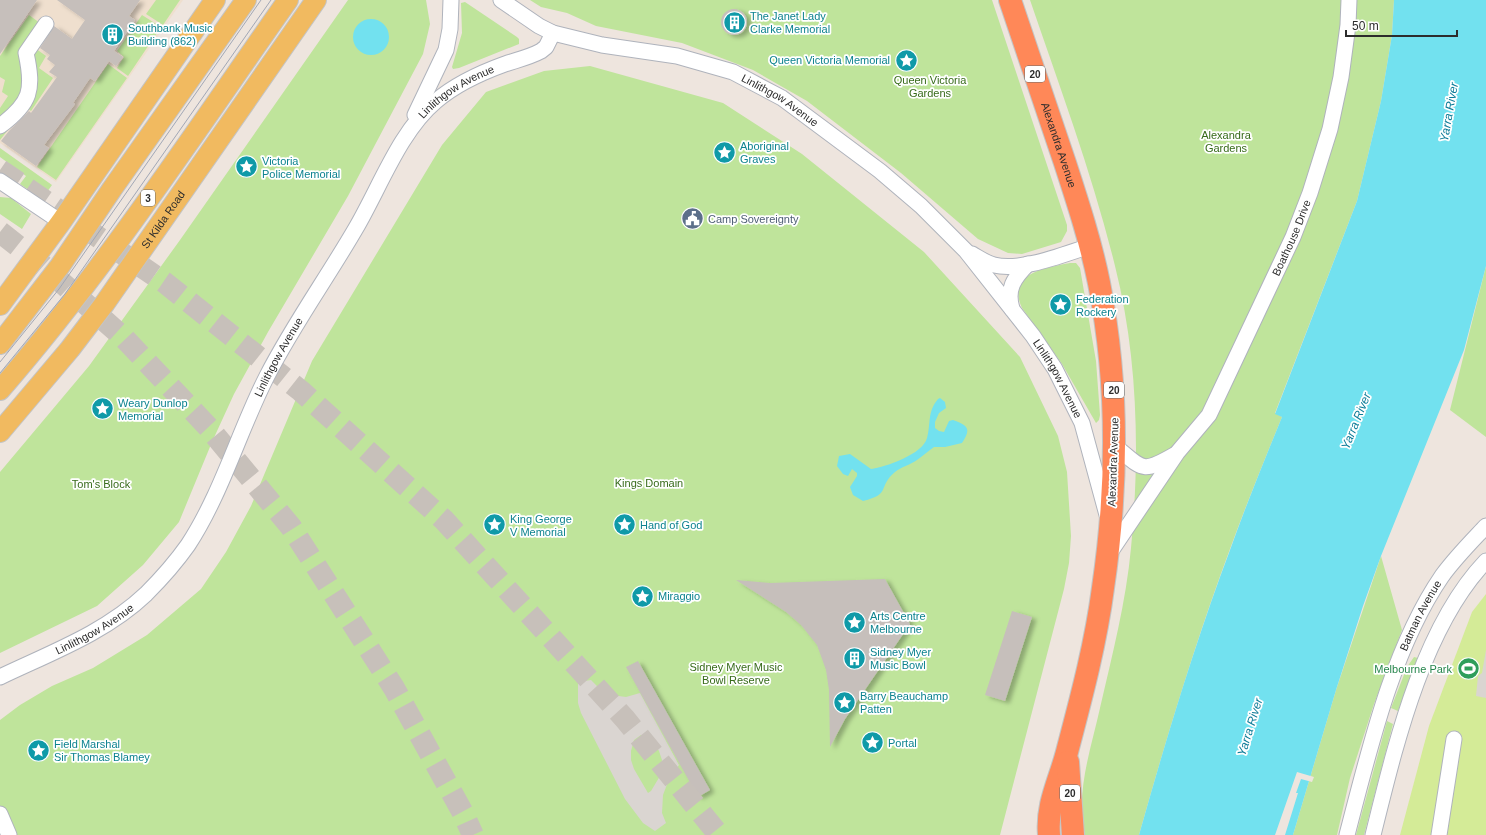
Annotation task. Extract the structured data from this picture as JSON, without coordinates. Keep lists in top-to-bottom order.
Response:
{
  "streets": {
    "highway": ["20", "Alexandra Avenue"],
    "main road": ["3", "St Kilda Road"],
    "street": ["Linlithgow Avenue", "Boathouse Drive", "Batman Avenue"]
  },
  "crossings": [
    ["20", "Alexandra Avenue"],
    ["Linlithgow Avenue", "Alexandra Avenue"],
    ["Alexandra Avenue", "Boathouse Drive"]
  ],
  "water": ["Yarra River"],
  "parks": [
    "Queen Victoria Gardens",
    "Alexandra Gardens",
    "Kings Domain",
    "Tom's Block",
    "Sidney Myer Music Bowl Reserve"
  ],
  "places": {
    "building": ["The Janet Lady Clarke Memorial", "Southbank Music Building (862)", "Sidney Myer Music Bowl"],
    "place": [
      "Queen Victoria Memorial",
      "Aboriginal Graves",
      "Victoria Police Memorial",
      "Federation Rockery",
      "Weary Dunlop Memorial",
      "King George V Memorial",
      "Hand of God",
      "Miraggio",
      "Arts Centre Melbourne",
      "Barry Beauchamp Patten",
      "Portal",
      "Field Marshal Sir Thomas Blamey"
    ],
    "public building": ["Camp Sovereignty"],
    "sports": ["Melbourne Park"]
  },
  "scale_bar": "50 m"
}
